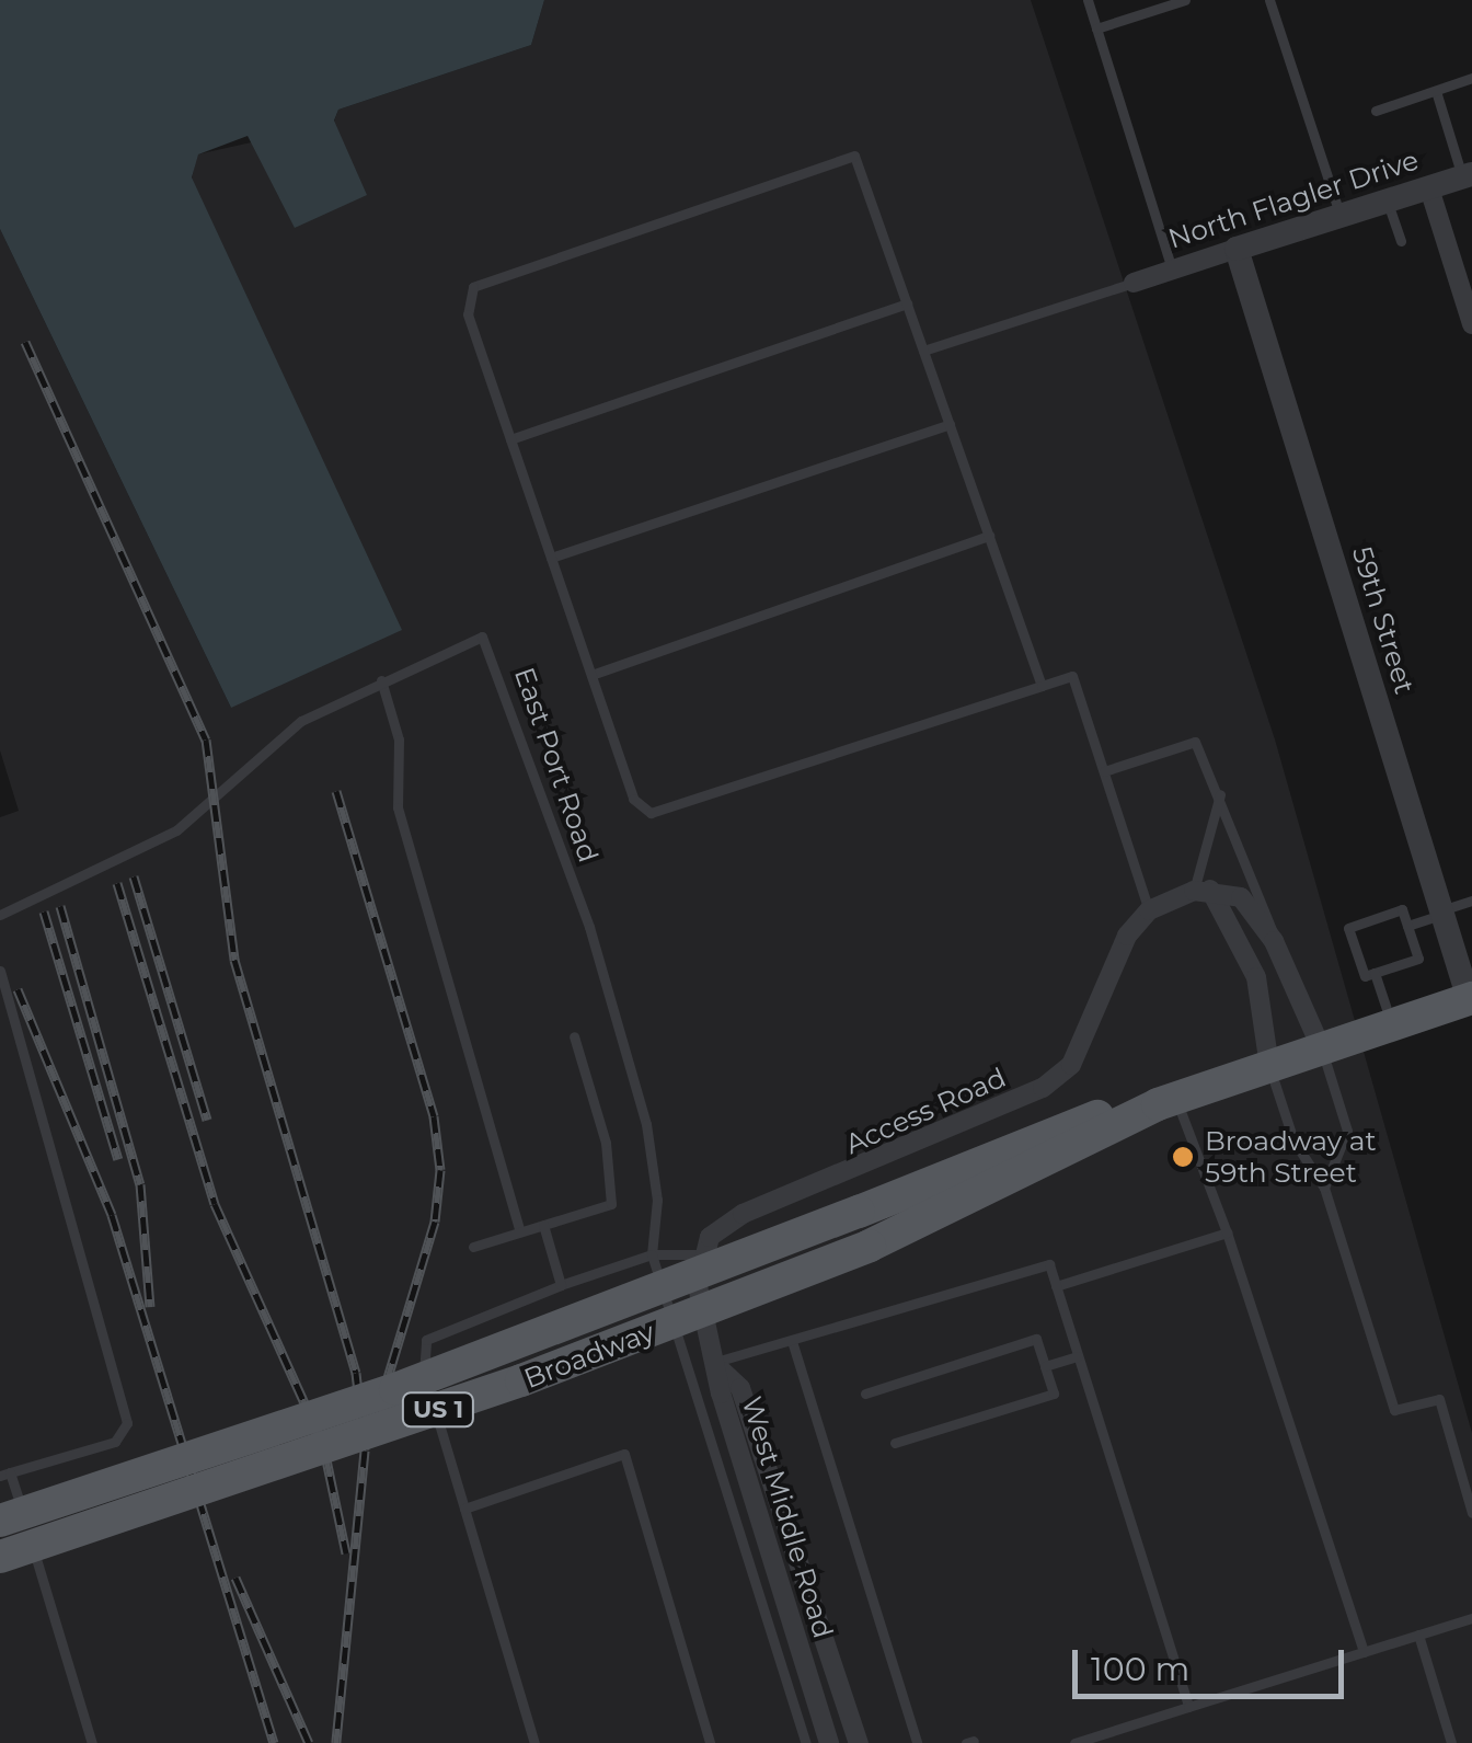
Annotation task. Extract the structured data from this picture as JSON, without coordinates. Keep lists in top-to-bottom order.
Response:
{
  "streets": {
    "main road": ["Broadway", "US 1"],
    "street": [
      "North Flagler Drive",
      "59th Street",
      "Access Road",
      "West Middle Road"
    ],
    "lane": ["East Port Road"]
  },
  "crossings": [
    ["North Flagler Drive", "59th Street"],
    ["59th Street", "Broadway"]
  ],
  "places": ["Broadway at 59th Street"],
  "scale_bar": "100 m"
}
